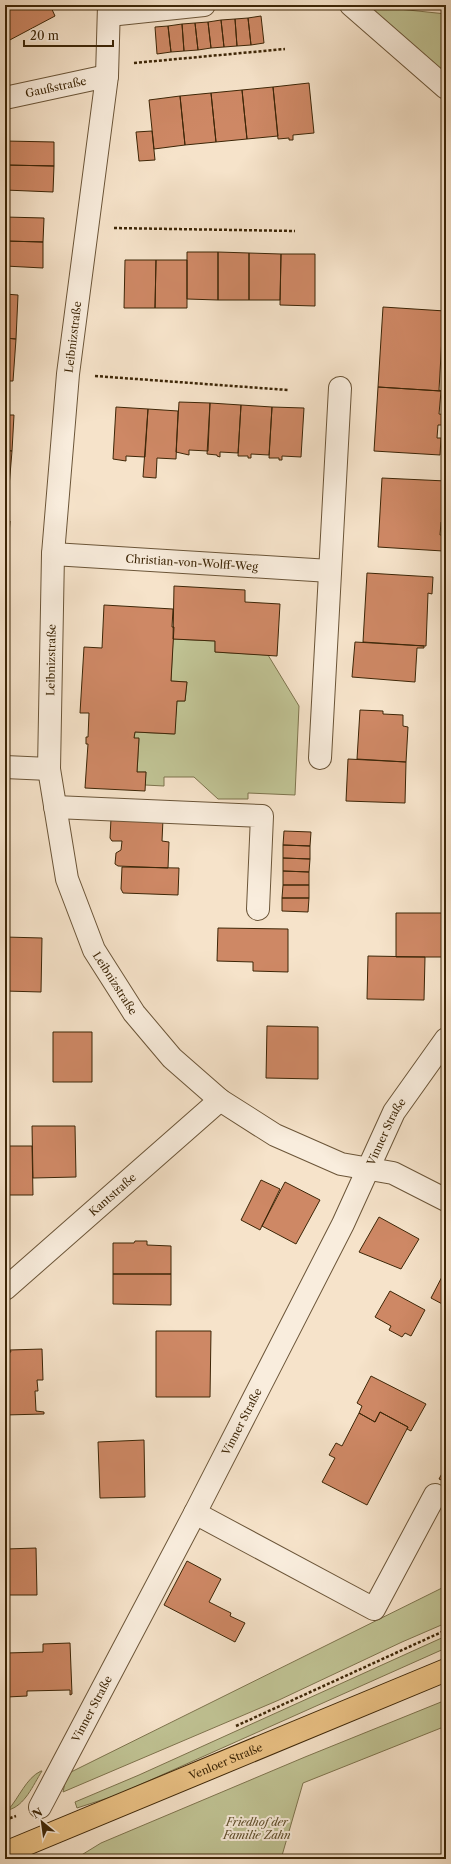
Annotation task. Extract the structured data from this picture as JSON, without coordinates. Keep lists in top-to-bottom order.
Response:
{
  "streets": {
    "main road": ["Venloer Straße"],
    "street": [
      "Gaußstraße",
      "Leibnizstraße",
      "Christian-von-Wolff-Weg",
      "Vinner Straße",
      "Kantstraße"
    ]
  },
  "crossings": [
    ["Gaußstraße", "Leibnizstraße"],
    ["Leibnizstraße", "Christian-von-Wolff-Weg"],
    ["Leibnizstraße", "Vinner Straße"],
    ["Leibnizstraße", "Kantstraße"]
  ],
  "parks": ["Friedhof der Familie Zahn"],
  "scale_bar": "20 m",
  "north": "top left"
}
